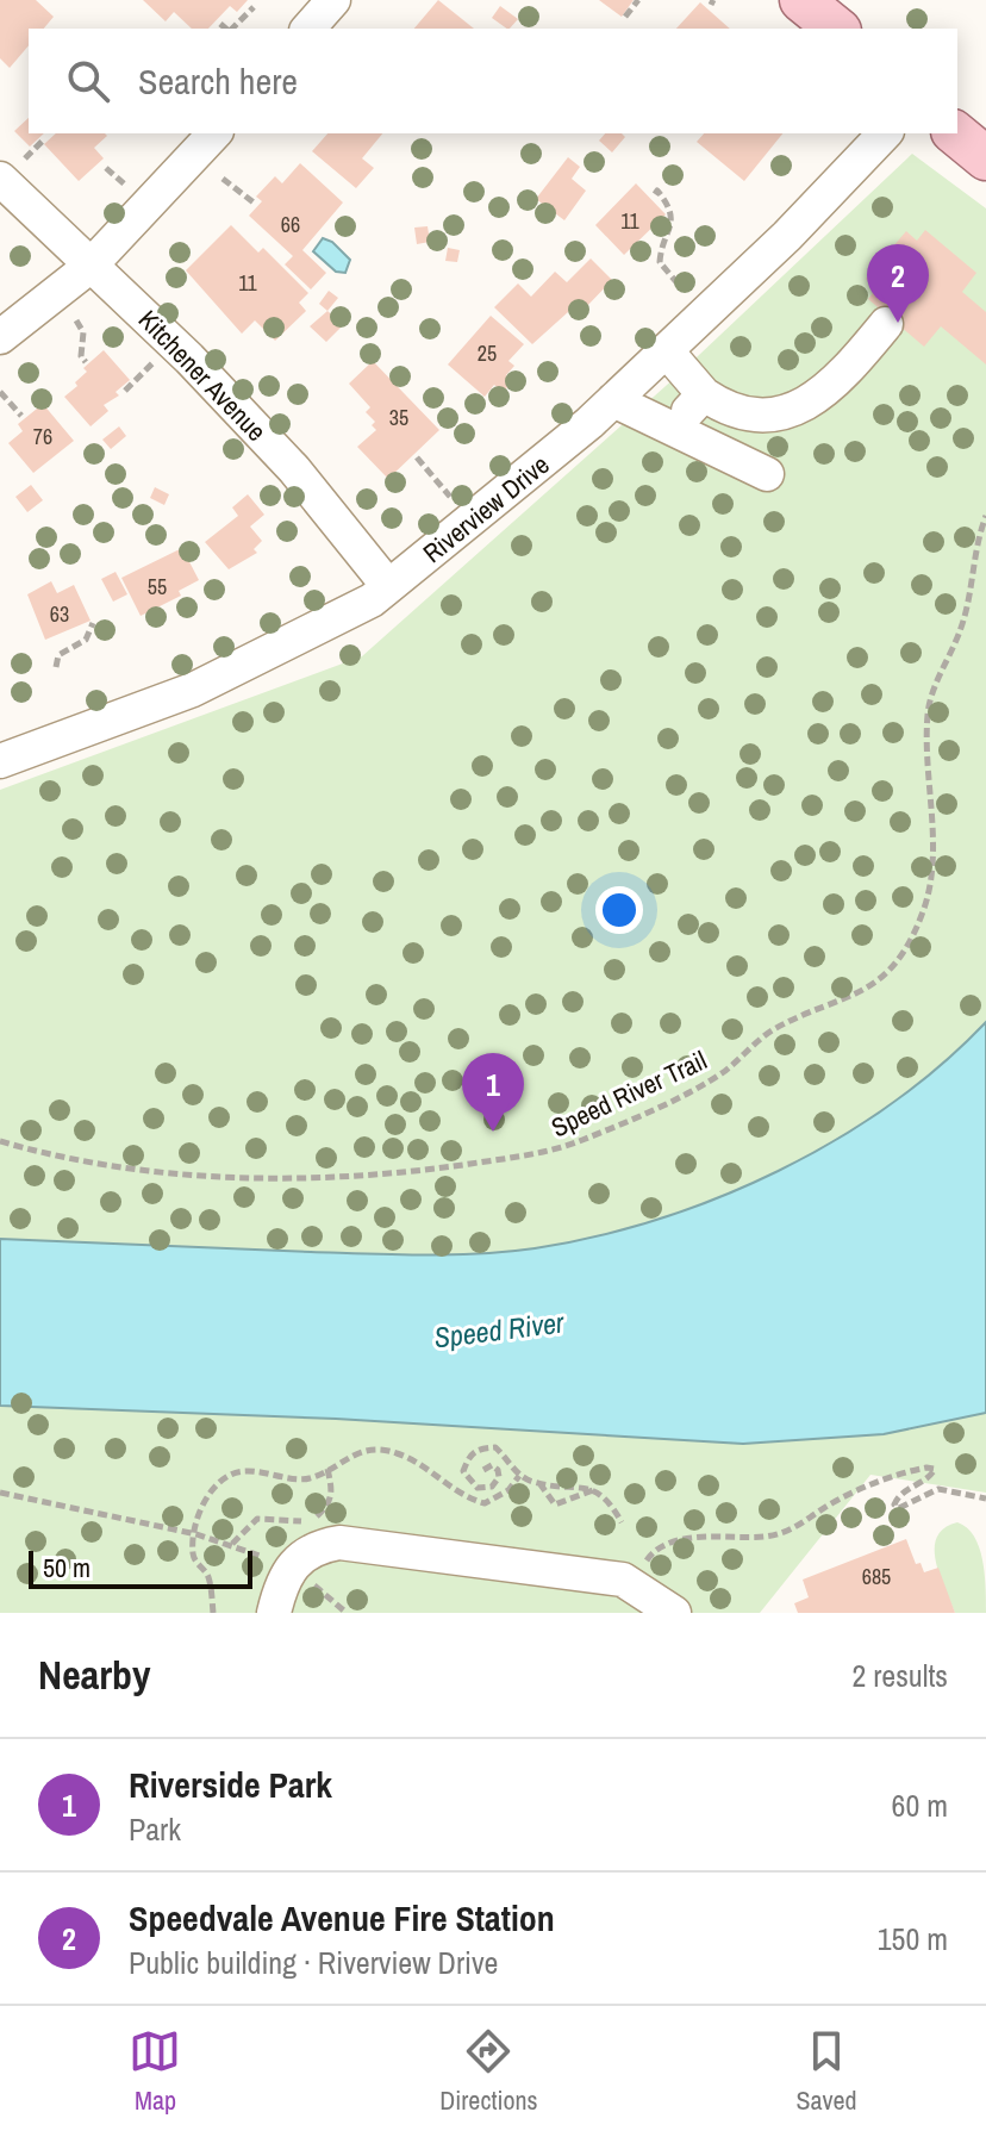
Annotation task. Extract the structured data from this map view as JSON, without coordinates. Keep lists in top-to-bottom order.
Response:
{
  "streets": {
    "street": ["Kitchener Avenue", "Riverview Drive"],
    "path": ["Speed River Trail"]
  },
  "crossings": [
    ["Kitchener Avenue", "Riverview Drive"]
  ],
  "water": ["Speed River"],
  "house_numbers": [
    "11",
    "66",
    "11",
    "25",
    "35",
    "76",
    "55",
    "63",
    "685"
  ],
  "scale_bar": "50 m",
  "page": {
    "search": "Search here",
    "pins": ["2", "1"],
    "scale": "50 m",
    "heading": ["Nearby", "2 results"],
    "list": [
      {
        "mark": "1",
        "name": "Riverside Park",
        "note": "Park",
        "value": "60 m"
      },
      {
        "mark": "2",
        "name": "Speedvale Avenue Fire Station",
        "note": "Public building · Riverview Drive",
        "value": "150 m"
      }
    ],
    "nav": ["Map", "Directions", "Saved"]
  }
}
